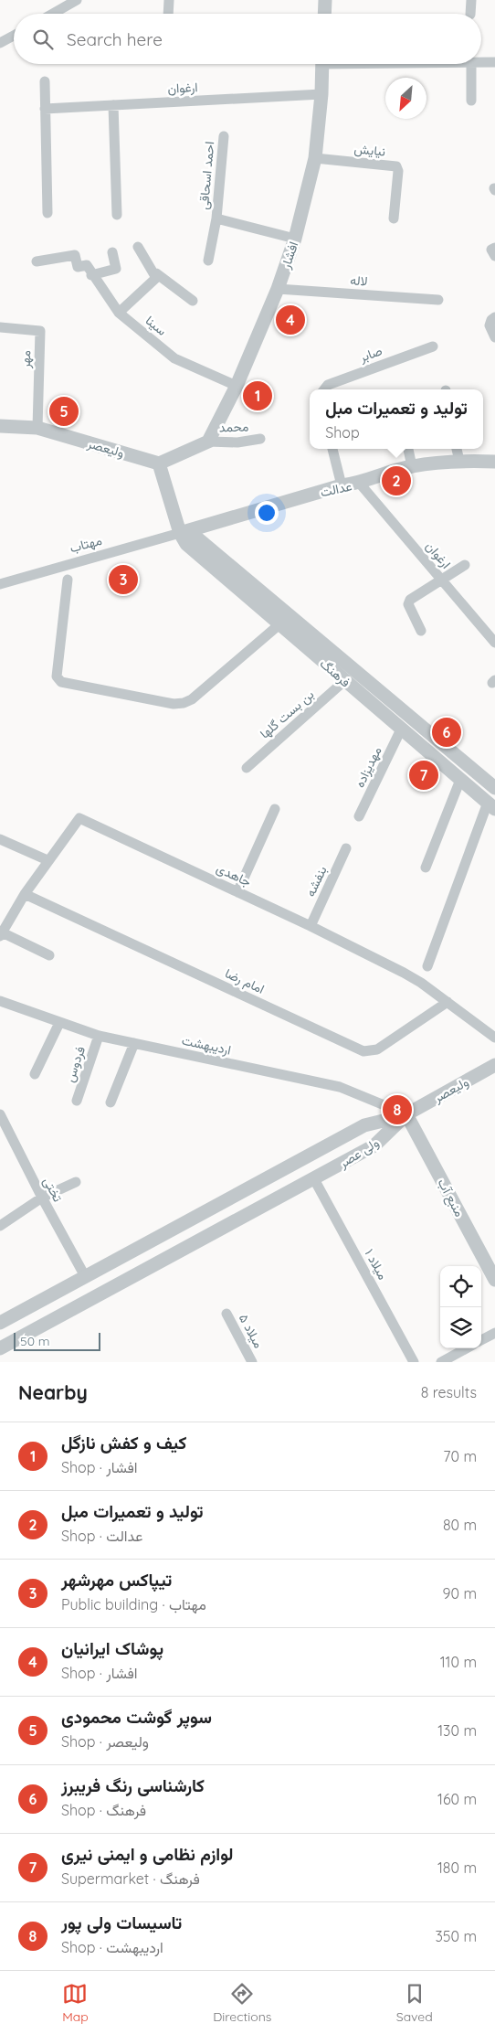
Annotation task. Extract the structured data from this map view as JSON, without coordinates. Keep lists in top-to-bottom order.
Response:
{
  "streets": {
    "street": [
      "ارغوان",
      "نیایش",
      "احمد اسحاقی",
      "افشار",
      "لاله",
      "سینا",
      "صابر",
      "مهر",
      "محمد",
      "ولیعصر",
      "عدالت",
      "مهتاب",
      "فرهنگ",
      "بن بست گلها",
      "مهدیزاده",
      "جاهدی",
      "بنفشه",
      "امام رضا",
      "اردیبهشت",
      "فردوس",
      "ولی عصر",
      "تختی",
      "منبع آب",
      "میلاد ۱",
      "میلاد ۵"
    ]
  },
  "crossings": [
    ["ارغوان", "افشار"],
    ["ارغوان", "عدالت"],
    ["نیایش", "افشار"],
    ["احمد اسحاقی", "افشار"],
    ["افشار", "لاله"],
    ["افشار", "سینا"],
    ["افشار", "محمد"],
    ["مهر", "ولیعصر"],
    ["ولیعصر", "فرهنگ"],
    ["ولیعصر", "اردیبهشت"],
    ["ولیعصر", "ولی عصر"],
    ["ولیعصر", "منبع آب"],
    ["عدالت", "مهتاب"],
    ["عدالت", "فرهنگ"],
    ["مهتاب", "فرهنگ"],
    ["فرهنگ", "بن بست گلها"],
    ["فرهنگ", "مهدیزاده"],
    ["جاهدی", "بنفشه"],
    ["جاهدی", "امام رضا"],
    ["اردیبهشت", "فردوس"],
    ["اردیبهشت", "ولی عصر"],
    ["اردیبهشت", "منبع آب"],
    ["ولی عصر", "تختی"],
    ["ولی عصر", "منبع آب"],
    ["ولی عصر", "میلاد ۱"]
  ],
  "scale_bar": "50 m",
  "north": "bottom left",
  "page": {
    "search": "Search here",
    "pins": [
      "4",
      "1",
      "5",
      "2",
      "3",
      "6",
      "7",
      "8"
    ],
    "popup": ["تولید و تعمیرات مبل", "Shop"],
    "scale": "50 m",
    "heading": ["Nearby", "8 results"],
    "list": [
      {
        "mark": "1",
        "name": "کیف و کفش نازگل",
        "note": "Shop · افشار",
        "value": "70 m"
      },
      {
        "mark": "2",
        "name": "تولید و تعمیرات مبل",
        "note": "Shop · عدالت",
        "value": "80 m"
      },
      {
        "mark": "3",
        "name": "تیپاکس مهرشهر",
        "note": "Public building · مهتاب",
        "value": "90 m"
      },
      {
        "mark": "4",
        "name": "پوشاک ایرانیان",
        "note": "Shop · افشار",
        "value": "110 m"
      },
      {
        "mark": "5",
        "name": "سوپر گوشت محمودی",
        "note": "Shop · ولیعصر",
        "value": "130 m"
      },
      {
        "mark": "6",
        "name": "کارشناسی رنگ فریبرز",
        "note": "Shop · فرهنگ",
        "value": "160 m"
      },
      {
        "mark": "7",
        "name": "لوازم نظامی و ایمنی نیری",
        "note": "Supermarket · فرهنگ",
        "value": "180 m"
      },
      {
        "mark": "8",
        "name": "تاسیسات ولی پور",
        "note": "Shop · اردیبهشت",
        "value": "350 m"
      }
    ],
    "nav": ["Map", "Directions", "Saved"]
  }
}
